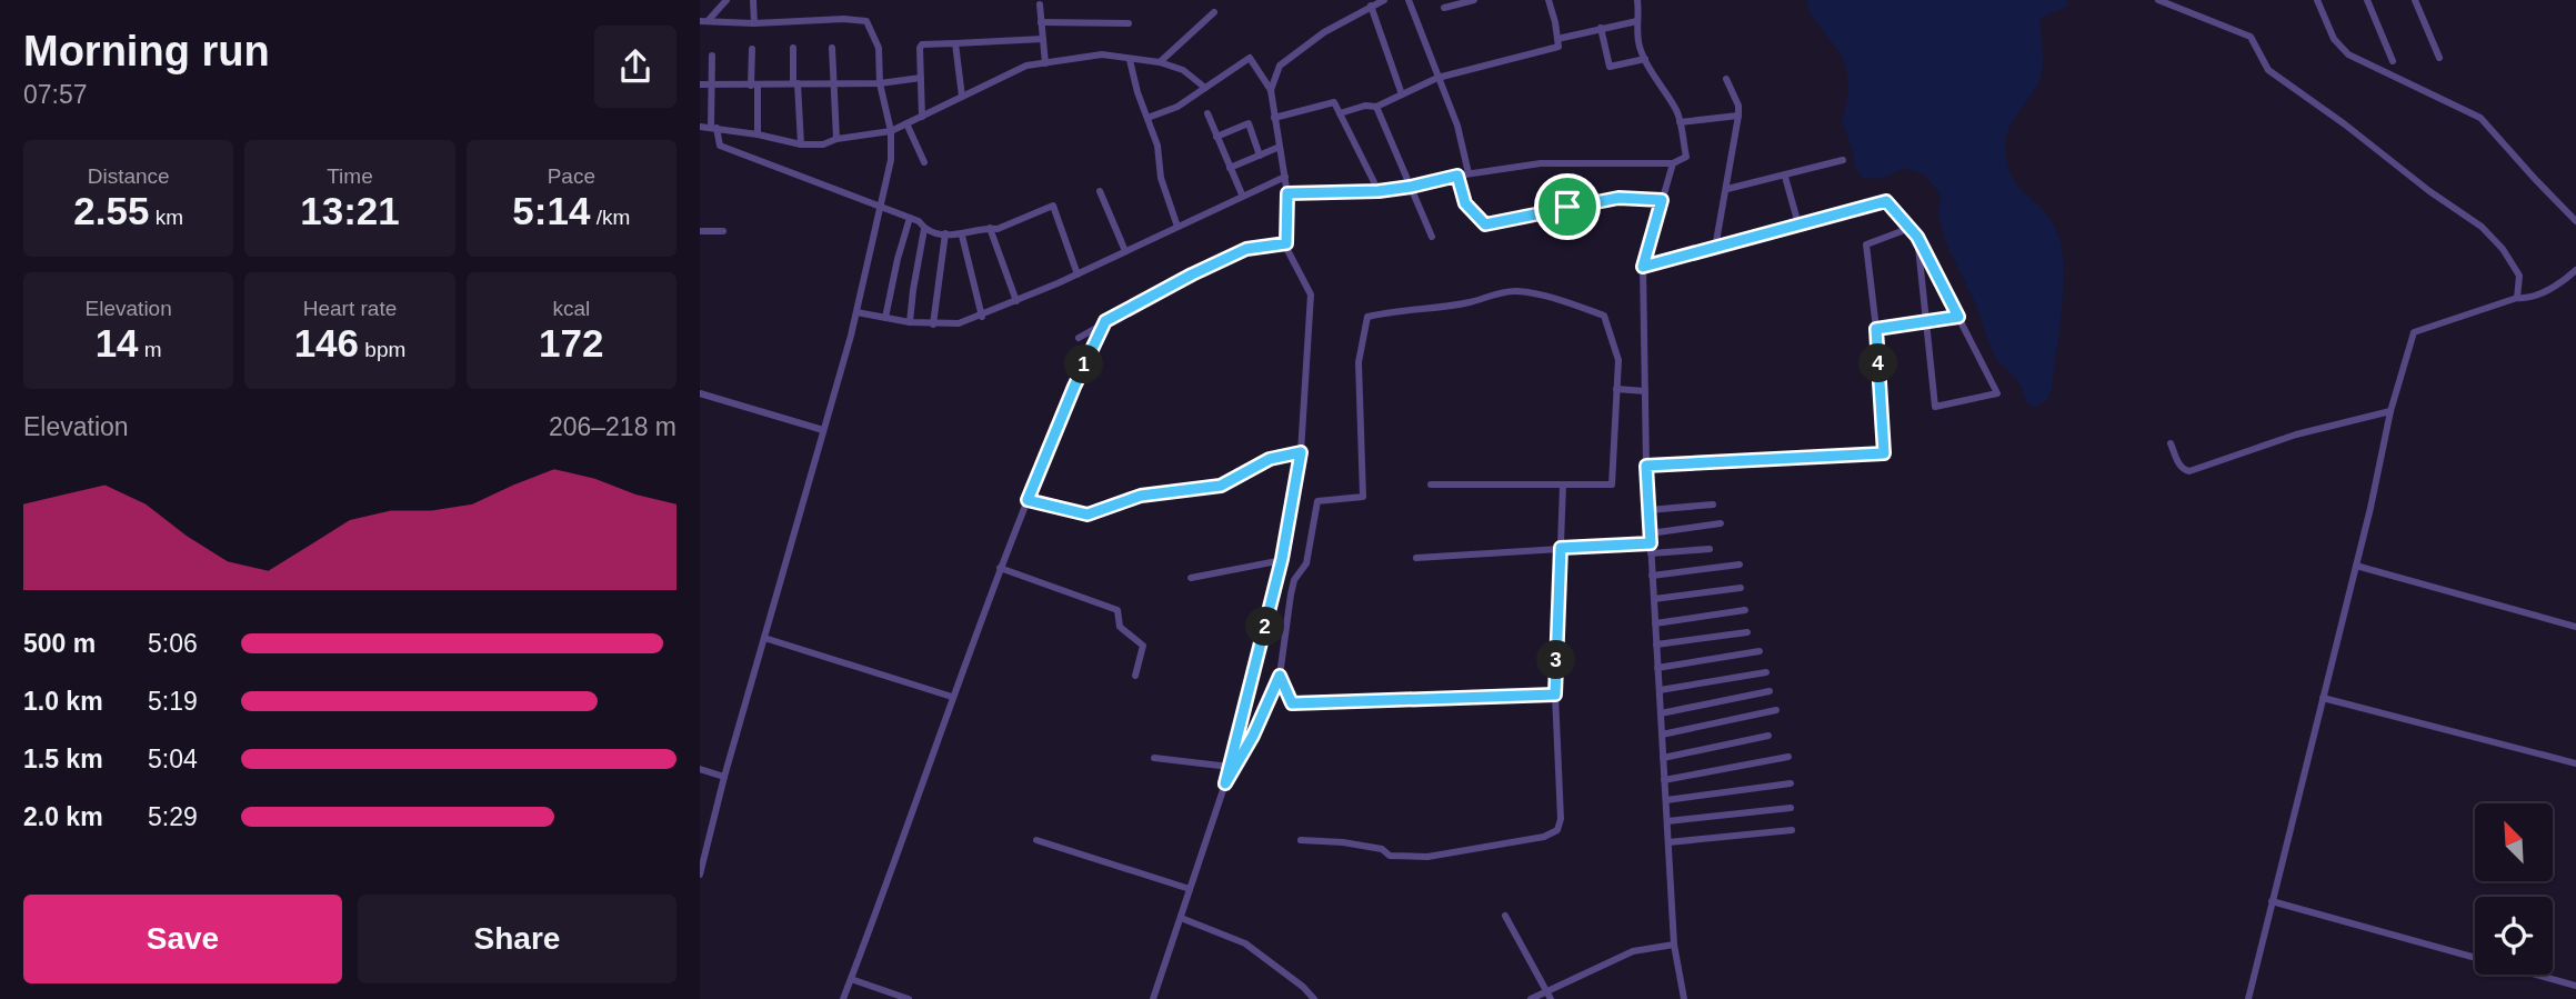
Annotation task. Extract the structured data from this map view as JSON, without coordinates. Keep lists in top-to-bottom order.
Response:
{
  "north": "top left",
  "page": {
    "heading": ["Morning run", "07:57"],
    "stats": [
      ["Distance", "2.55 km"],
      ["Time", "13:21"],
      ["Pace", "5:14 /km"],
      ["Elevation", "14 m"],
      ["Heart rate", "146 bpm"],
      ["kcal", "172"]
    ],
    "pins": [
      "4",
      "1",
      "2",
      "3"
    ],
    "chart": ["Elevation", "206–218 m"],
    "list": [
      {
        "name": "500 m",
        "note": "5:06"
      },
      {
        "name": "1.0 km",
        "note": "5:19"
      },
      {
        "name": "1.5 km",
        "note": "5:04"
      },
      {
        "name": "2.0 km",
        "note": "5:29"
      }
    ],
    "buttons": ["Save", "Share"]
  }
}
